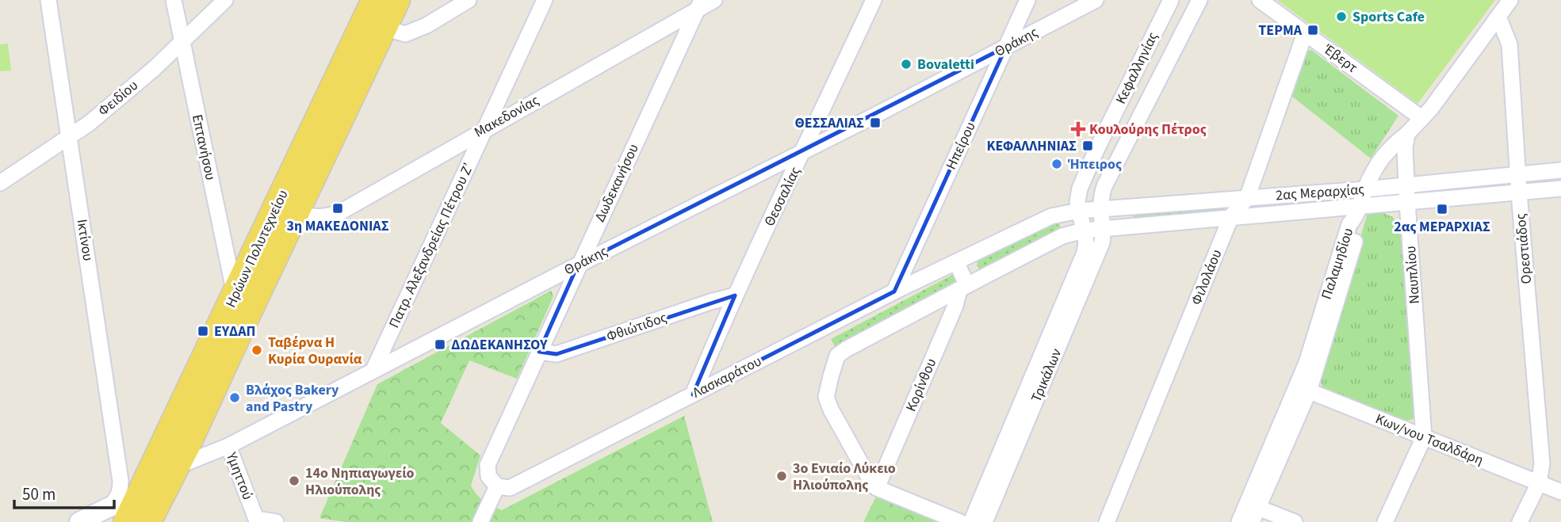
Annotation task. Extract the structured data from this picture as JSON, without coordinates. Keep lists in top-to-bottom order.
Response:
{
  "streets": {
    "main road": ["Ηρώων Πολυτεχνείου"],
    "street": [
      "Θράκης",
      "Έβερτ",
      "Κεφαλληνίας",
      "Φειδίου",
      "Μακεδονίας",
      "Ηπείρου",
      "Επτανήσου",
      "Δωδεκανήσου",
      "2ας Μεραρχίας",
      "Θεσσαλίας",
      "Ικτίνου",
      "Πατρ. Αλεξανδρείας Πέτρου Ζ’",
      "Ορεστιάδος",
      "Παλαμηδίου",
      "Ναυπλίου",
      "Φιλολάου",
      "Φθιώτιδος",
      "Τρικάλων",
      "Λασκαράτου",
      "Κορίνθου",
      "Κων/νου Τσαλδάρη",
      "Υμηττού"
    ]
  },
  "crossings": [
    ["Θράκης", "Ηπείρου"],
    ["Θράκης", "Δωδεκανήσου"],
    ["Θράκης", "Θεσσαλίας"],
    ["Θράκης", "Ικτίνου"],
    ["Θράκης", "Πατρ. Αλεξανδρείας Πέτρου Ζ’"],
    ["Θράκης", "Ηρώων Πολυτεχνείου"],
    ["Θράκης", "Υμηττού"],
    ["Έβερτ", "Φιλολάου"],
    ["Κεφαλληνίας", "2ας Μεραρχίας"],
    ["Κεφαλληνίας", "Τρικάλων"],
    ["Κεφαλληνίας", "Λασκαράτου"],
    ["Φειδίου", "Επτανήσου"],
    ["Φειδίου", "Ικτίνου"],
    ["Μακεδονίας", "Δωδεκανήσου"],
    ["Μακεδονίας", "Πατρ. Αλεξανδρείας Πέτρου Ζ’"],
    ["Μακεδονίας", "Ηρώων Πολυτεχνείου"],
    ["Ηπείρου", "Λασκαράτου"],
    ["Επτανήσου", "Ηρώων Πολυτεχνείου"],
    ["Δωδεκανήσου", "Φθιώτιδος"],
    ["Δωδεκανήσου", "Λασκαράτου"],
    ["2ας Μεραρχίας", "Ορεστιάδος"],
    ["2ας Μεραρχίας", "Παλαμηδίου"],
    ["2ας Μεραρχίας", "Ναυπλίου"],
    ["2ας Μεραρχίας", "Φιλολάου"],
    ["2ας Μεραρχίας", "Τρικάλων"],
    ["2ας Μεραρχίας", "Λασκαράτου"],
    ["Θεσσαλίας", "Φθιώτιδος"],
    ["Θεσσαλίας", "Λασκαράτου"],
    ["Ικτίνου", "Ηρώων Πολυτεχνείου"],
    ["Ορεστιάδος", "Κων/νου Τσαλδάρη"],
    ["Παλαμηδίου", "Ναυπλίου"],
    ["Παλαμηδίου", "Κων/νου Τσαλδάρη"],
    ["Ναυπλίου", "Κων/νου Τσαλδάρη"]
  ],
  "places": {
    "other": [
      "Sports Cafe",
      "Bovaletti",
      "Ήπειρος",
      "Ταβέρνα Η Κυρία Ουρανία",
      "Βλάχος Bakery and Pastry",
      "3ο Ενιαίο Λύκειο Ηλιούπολης",
      "14ο Νηπιαγωγείο Ηλιούπολης"
    ],
    "transit": [
      "ΤΕΡΜΑ",
      "ΘΕΣΣΑΛΙΑΣ",
      "ΚΕΦΑΛΛΗΝΙΑΣ",
      "3η ΜΑΚΕΔΟΝΙΑΣ",
      "2ας ΜΕΡΑΡΧΙΑΣ",
      "ΕΥΔΑΠ",
      "ΔΩΔΕΚΑΝΗΣΟΥ"
    ],
    "health": ["Κουλούρης Πέτρος"]
  },
  "scale_bar": "50 m"
}
